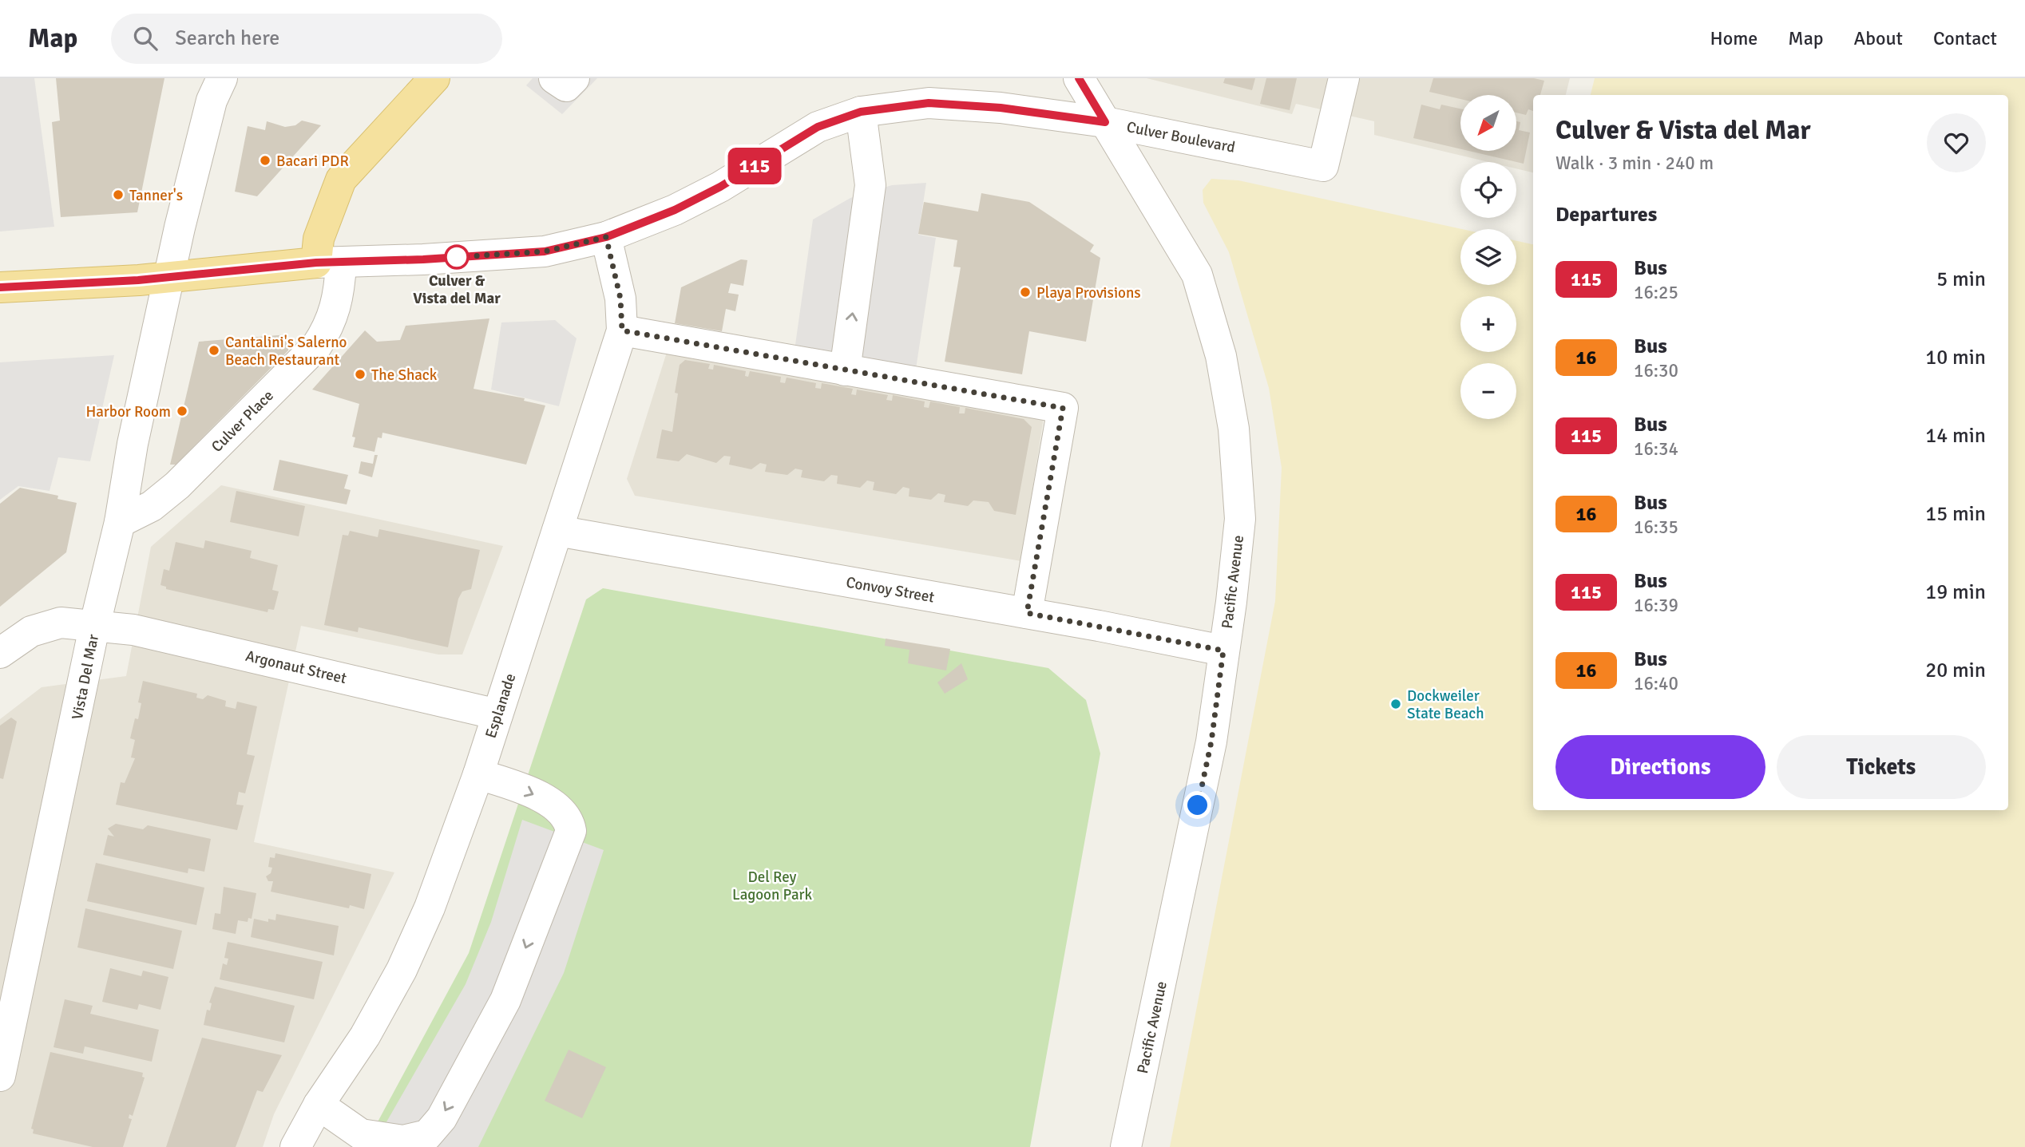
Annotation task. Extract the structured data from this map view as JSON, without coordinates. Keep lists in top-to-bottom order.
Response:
{
  "streets": {
    "main road": ["Culver Boulevard"],
    "street": [
      "Culver Place",
      "Pacific Avenue",
      "Convoy Street",
      "Argonaut Street",
      "Vista Del Mar",
      "Esplanade"
    ]
  },
  "crossings": [
    ["Culver Boulevard", "Culver Place"],
    ["Culver Boulevard", "Pacific Avenue"],
    ["Culver Boulevard", "Vista Del Mar"],
    ["Culver Boulevard", "Esplanade"],
    ["Culver Place", "Vista Del Mar"],
    ["Pacific Avenue", "Convoy Street"],
    ["Convoy Street", "Esplanade"],
    ["Argonaut Street", "Vista Del Mar"],
    ["Argonaut Street", "Esplanade"]
  ],
  "parks": ["Del Rey Lagoon Park"],
  "places": [
    "Bacari PDR",
    "Tanner's",
    "Culver & Vista del Mar",
    "Playa Provisions",
    "Cantalini's Salerno Beach Restaurant",
    "The Shack",
    "Harbor Room",
    "Dockweiler State Beach"
  ],
  "lines": ["bus line 115"],
  "north": "bottom left",
  "page": {
    "header": "Map",
    "search": "Search here",
    "nav": [
      "Home",
      "Map",
      "About",
      "Contact"
    ],
    "on_map": "115",
    "map_buttons": ["+", "−"],
    "heading": [
      ["Culver & Vista del Mar", "Walk · 3 min · 240 m"],
      "Departures"
    ],
    "list": [
      {
        "mark": "115",
        "name": "Bus",
        "note": "16:25",
        "value": "5 min"
      },
      {
        "mark": "16",
        "name": "Bus",
        "note": "16:30",
        "value": "10 min"
      },
      {
        "mark": "115",
        "name": "Bus",
        "note": "16:34",
        "value": "14 min"
      },
      {
        "mark": "16",
        "name": "Bus",
        "note": "16:35",
        "value": "15 min"
      },
      {
        "mark": "115",
        "name": "Bus",
        "note": "16:39",
        "value": "19 min"
      },
      {
        "mark": "16",
        "name": "Bus",
        "note": "16:40",
        "value": "20 min"
      }
    ],
    "buttons": ["Directions", "Tickets"]
  }
}
